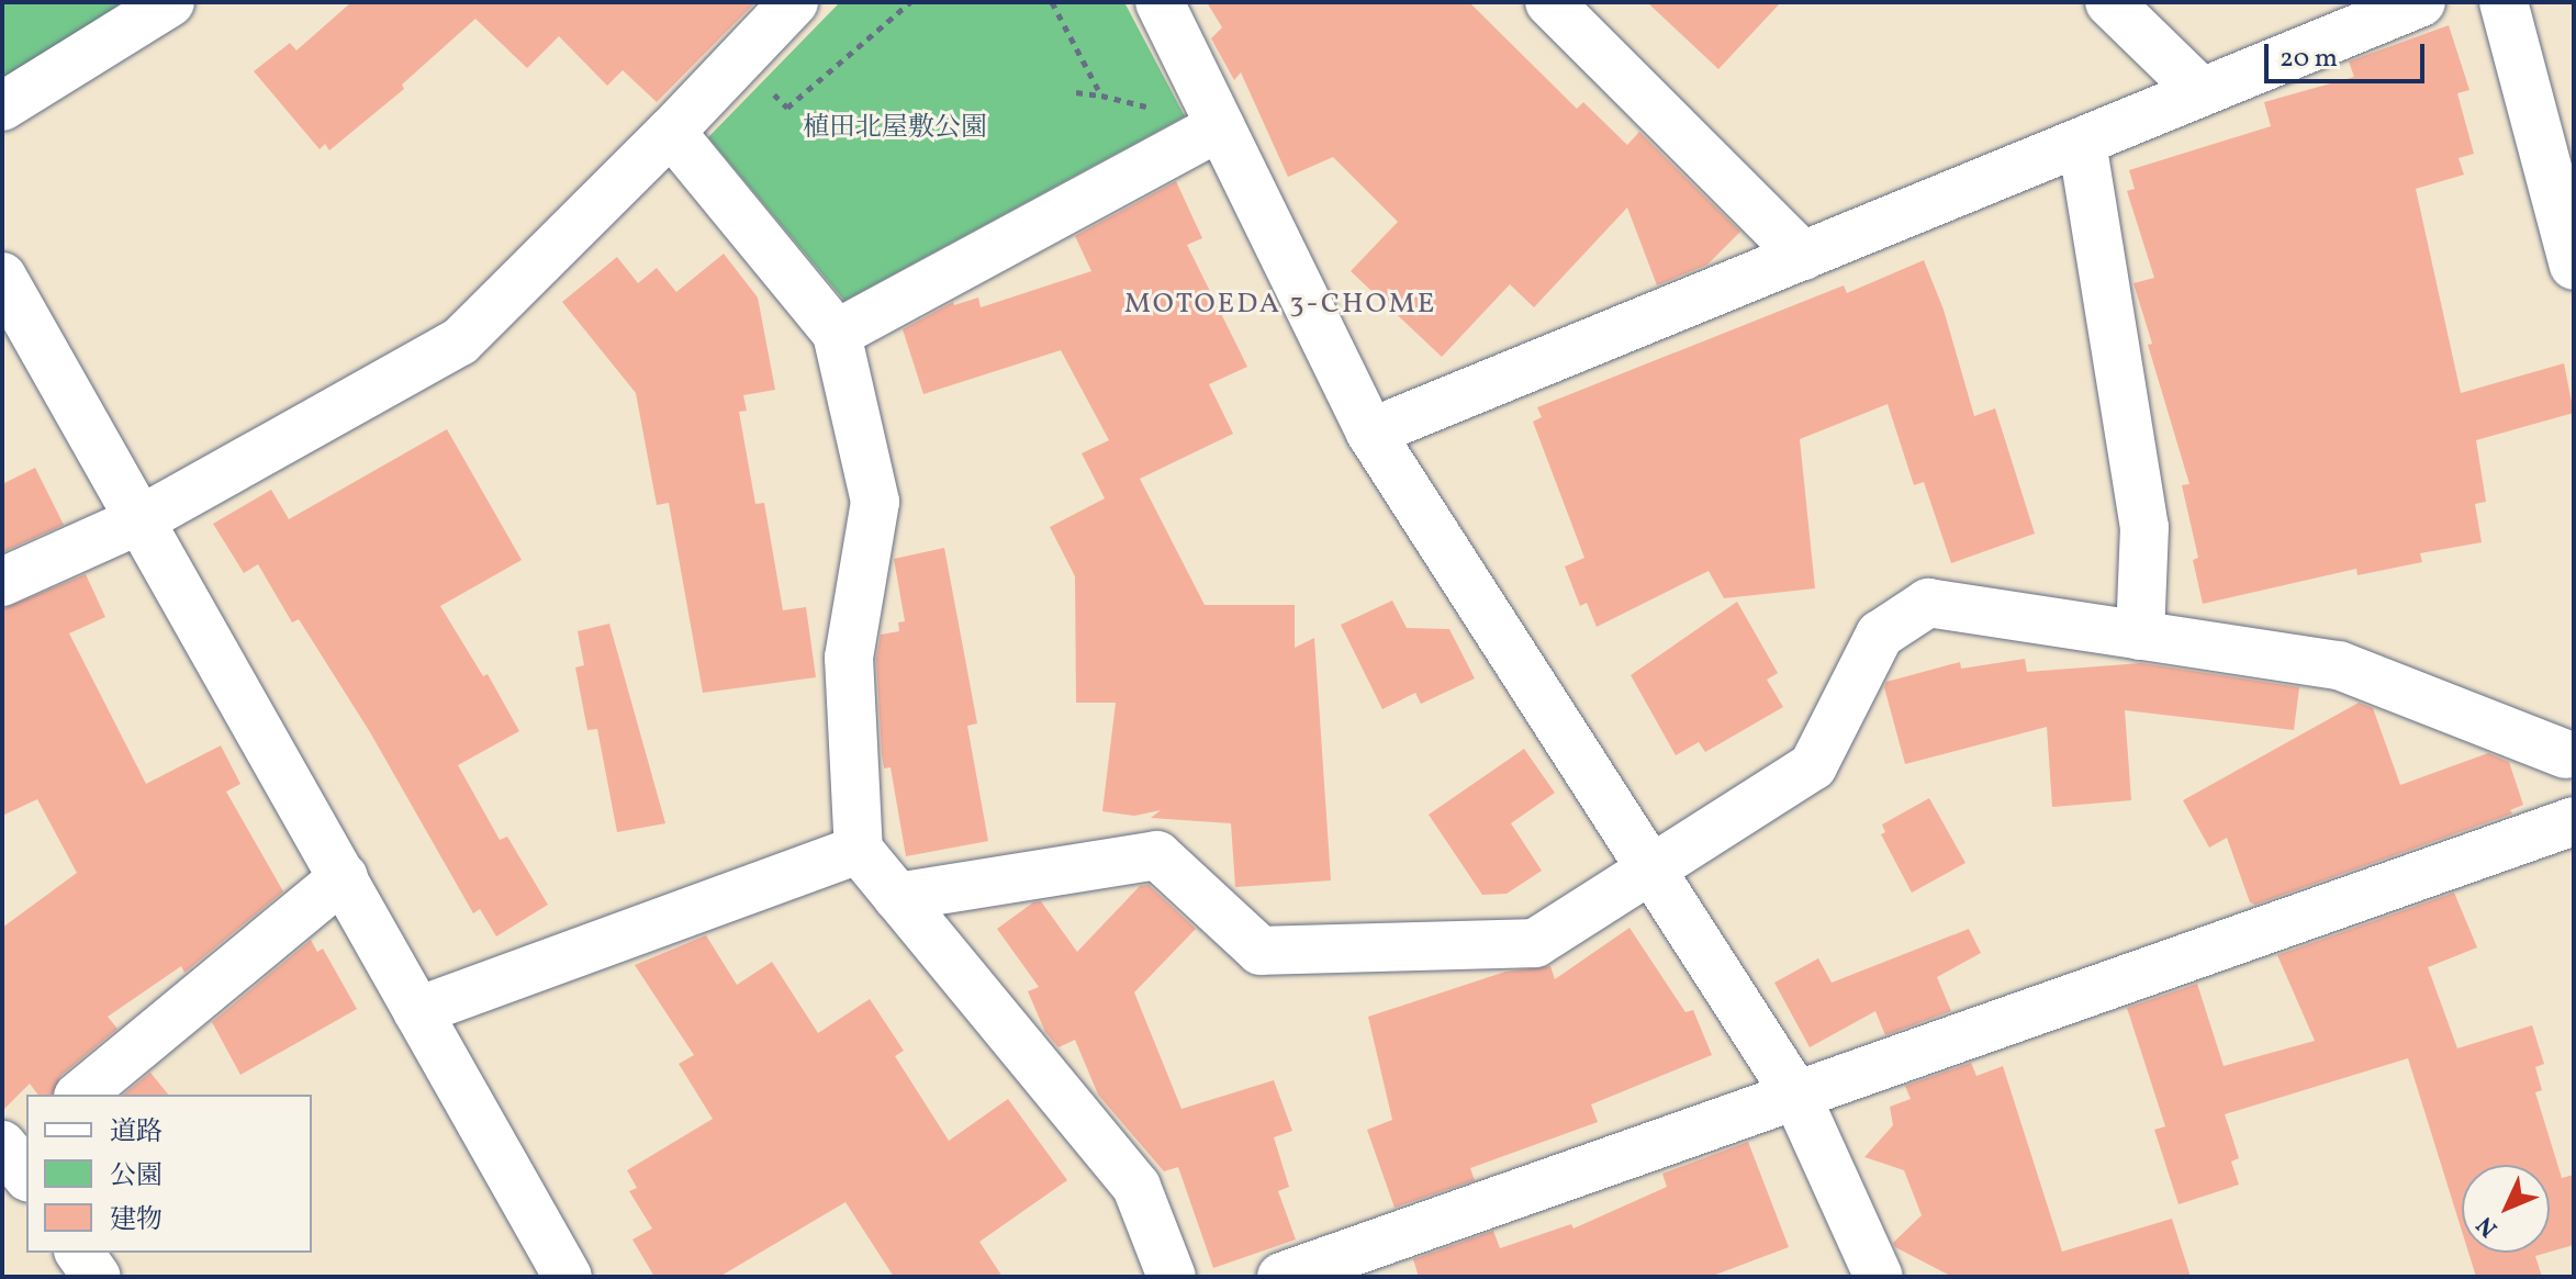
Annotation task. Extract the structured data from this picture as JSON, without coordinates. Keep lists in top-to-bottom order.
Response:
{
  "districts": ["MOTOEDA 3-CHOME"],
  "parks": ["植田北屋敷公園"],
  "legend": ["道路", "公園", "建物"],
  "scale_bar": "20 m",
  "north": "bottom left"
}
